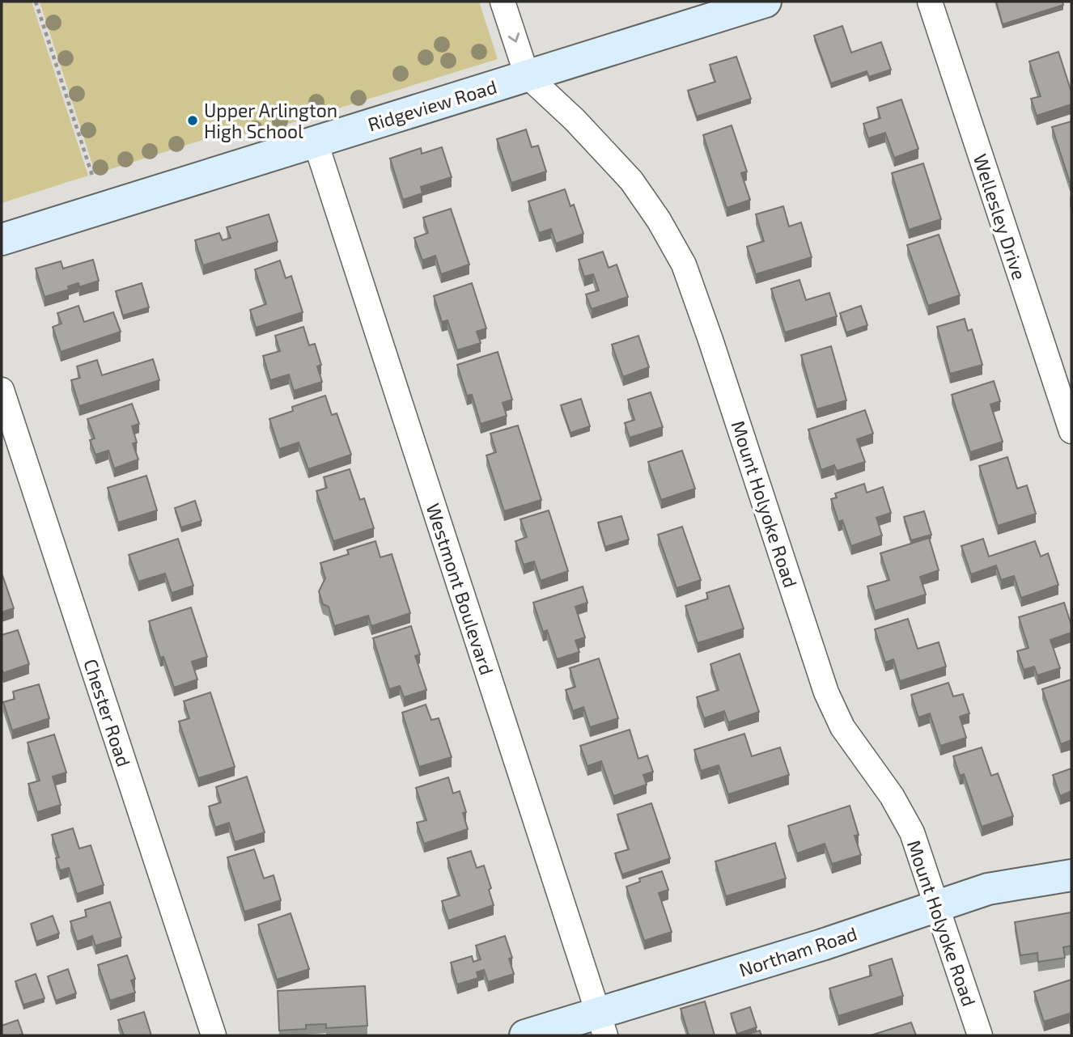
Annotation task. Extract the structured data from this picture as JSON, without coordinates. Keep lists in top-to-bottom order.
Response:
{
  "streets": {
    "street": [
      "Ridgeview Road",
      "Wellesley Drive",
      "Mount Holyoke Road",
      "Westmont Boulevard",
      "Chester Road",
      "Northam Road"
    ]
  },
  "crossings": [
    ["Ridgeview Road", "Mount Holyoke Road"],
    ["Ridgeview Road", "Westmont Boulevard"],
    ["Mount Holyoke Road", "Northam Road"],
    ["Westmont Boulevard", "Northam Road"]
  ],
  "places": ["Upper Arlington High School"]
}
